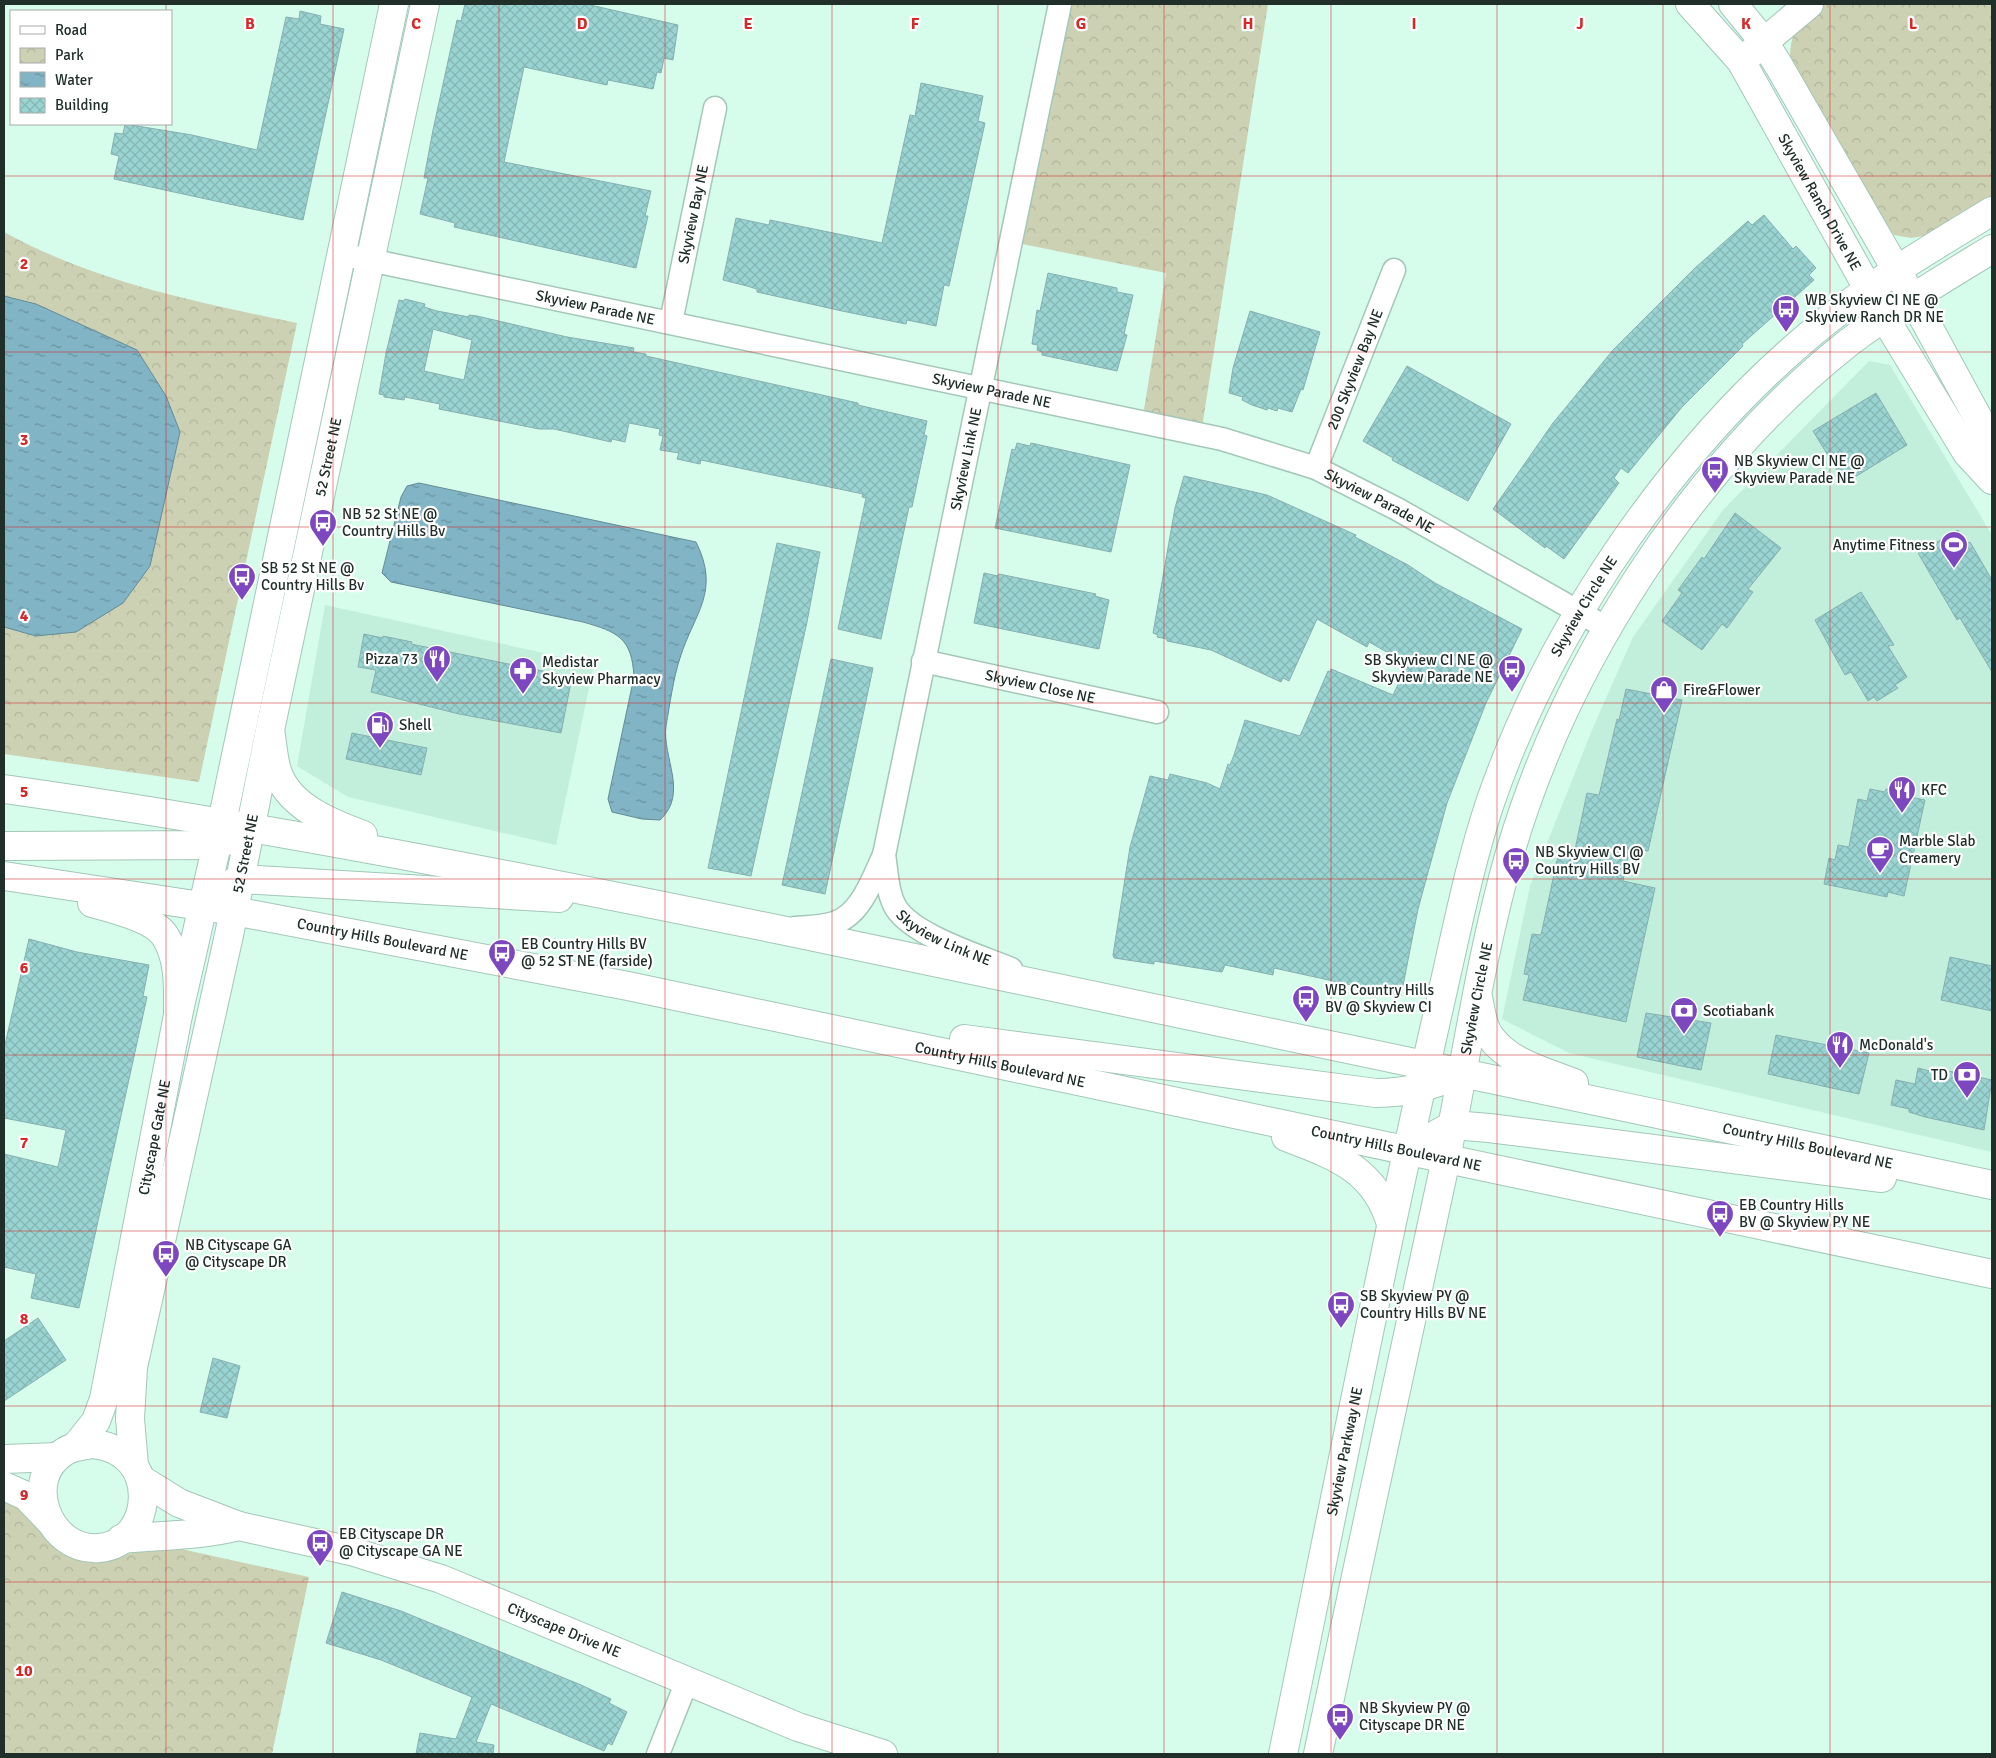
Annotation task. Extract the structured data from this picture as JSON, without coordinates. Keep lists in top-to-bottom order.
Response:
{
  "streets": {
    "street": [
      "Skyview Ranch Drive NE",
      "Skyview Bay NE",
      "Skyview Parade NE",
      "200 Skyview Bay NE",
      "52 Street NE",
      "Skyview Link NE",
      "Skyview Circle NE",
      "Skyview Close NE",
      "Country Hills Boulevard NE",
      "Cityscape Gate NE",
      "Skyview Parkway NE",
      "Cityscape Drive NE"
    ]
  },
  "crossings": [
    ["Skyview Ranch Drive NE", "Skyview Circle NE"],
    ["Skyview Bay NE", "Skyview Parade NE"],
    ["Skyview Parade NE", "200 Skyview Bay NE"],
    ["Skyview Parade NE", "52 Street NE"],
    ["Skyview Parade NE", "Skyview Link NE"],
    ["Skyview Parade NE", "Skyview Circle NE"],
    ["52 Street NE", "Country Hills Boulevard NE"],
    ["52 Street NE", "Cityscape Gate NE"],
    ["Skyview Link NE", "Skyview Close NE"],
    ["Skyview Link NE", "Country Hills Boulevard NE"],
    ["Skyview Circle NE", "Country Hills Boulevard NE"],
    ["Skyview Circle NE", "Skyview Parkway NE"],
    ["Country Hills Boulevard NE", "Cityscape Gate NE"],
    ["Country Hills Boulevard NE", "Skyview Parkway NE"],
    ["Cityscape Gate NE", "Cityscape Drive NE"]
  ],
  "places": {
    "bus stop": [
      "WB Skyview CI NE @ Skyview Ranch DR NE",
      "NB Skyview CI NE @ Skyview Parade NE",
      "NB 52 St NE @ Country Hills Bv",
      "SB 52 St NE @ Country Hills Bv",
      "SB Skyview CI NE @ Skyview Parade NE",
      "NB Skyview CI @ Country Hills BV",
      "EB Country Hills BV @ 52 ST NE (farside)",
      "WB Country Hills BV @ Skyview CI",
      "EB Country Hills BV @ Skyview PY NE",
      "NB Cityscape GA @ Cityscape DR",
      "SB Skyview PY @ Country Hills BV NE",
      "EB Cityscape DR @ Cityscape GA NE",
      "NB Skyview PY @ Cityscape DR NE"
    ],
    "sports": ["Anytime Fitness"],
    "restaurant": ["Pizza 73", "KFC", "McDonald's"],
    "pharmacy": ["Medistar Skyview Pharmacy"],
    "shop": ["Fire&Flower"],
    "fuel station": ["Shell"],
    "cafe": ["Marble Slab Creamery"],
    "bank": ["Scotiabank", "TD"]
  },
  "legend": [
    "Road",
    "Park",
    "Water",
    "Building"
  ],
  "grid": {
    "columns": [
      "B",
      "C",
      "D",
      "E",
      "F",
      "G",
      "H",
      "I",
      "J",
      "K",
      "L"
    ],
    "rows": [
      "2",
      "3",
      "4",
      "5",
      "6",
      "7",
      "8",
      "9",
      "10"
    ]
  }
}
